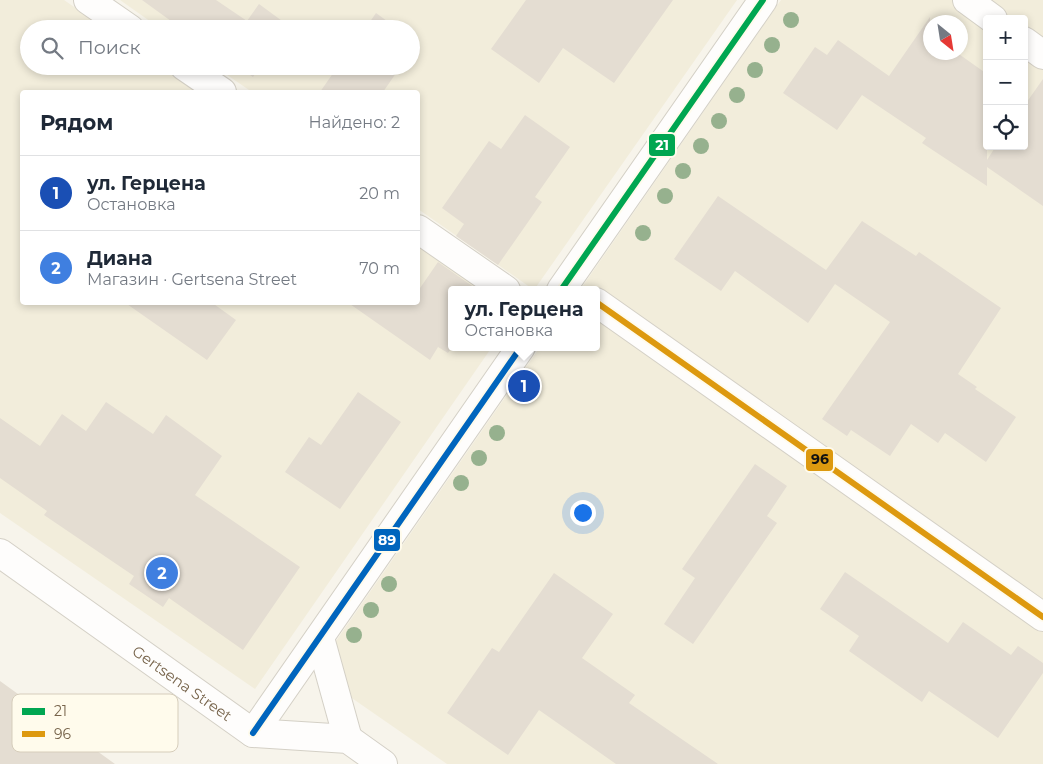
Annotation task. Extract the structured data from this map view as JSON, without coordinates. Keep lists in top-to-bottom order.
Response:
{
  "streets": {
    "street": ["Gertsena Street"]
  },
  "lines": ["transit line 21", "transit line 96", "transit line 89"],
  "legend": ["21", "96"],
  "north": "bottom right",
  "page": {
    "map_buttons": ["+", "−"],
    "search": "Поиск",
    "heading": ["Рядом", "Найдено: 2"],
    "list": [
      {
        "mark": "1",
        "name": "ул. Герцена",
        "note": "Остановка",
        "value": "20 m"
      },
      {
        "mark": "2",
        "name": "Диана",
        "note": "Магазин · Gertsena Street",
        "value": "70 m"
      }
    ],
    "popup": ["ул. Герцена", "Остановка"],
    "pins": ["1", "2"]
  }
}
